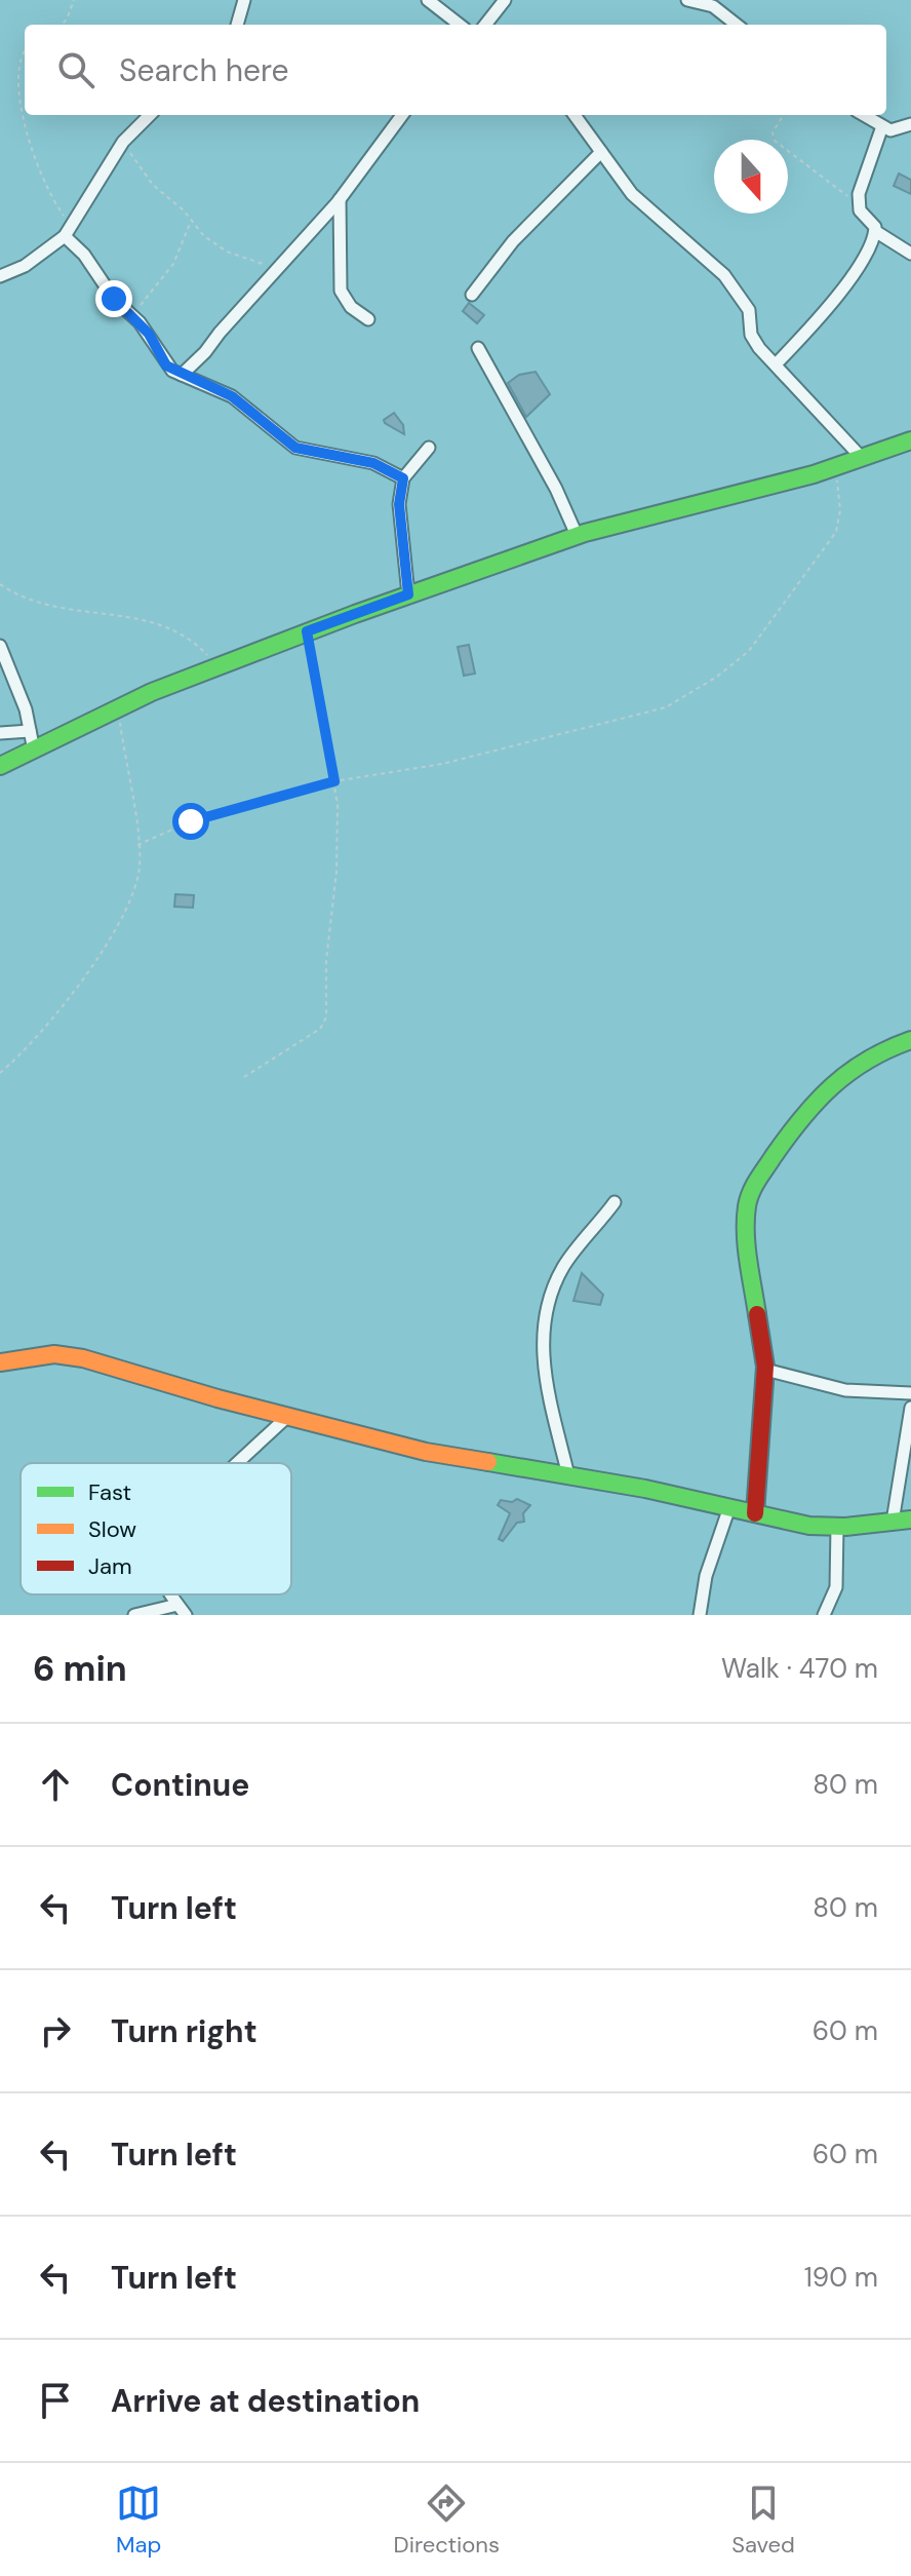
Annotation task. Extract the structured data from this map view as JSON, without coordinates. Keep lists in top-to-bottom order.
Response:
{
  "legend": ["Fast", "Slow", "Jam"],
  "north": "bottom",
  "page": {
    "search": "Search here",
    "heading": ["6 min", "Walk · 470 m"],
    "list": [
      ["Continue", "80 m"],
      ["Turn left", "80 m"],
      ["Turn right", "60 m"],
      ["Turn left", "60 m"],
      ["Turn left", "190 m"],
      "Arrive at destination"
    ],
    "nav": ["Map", "Directions", "Saved"]
  }
}
